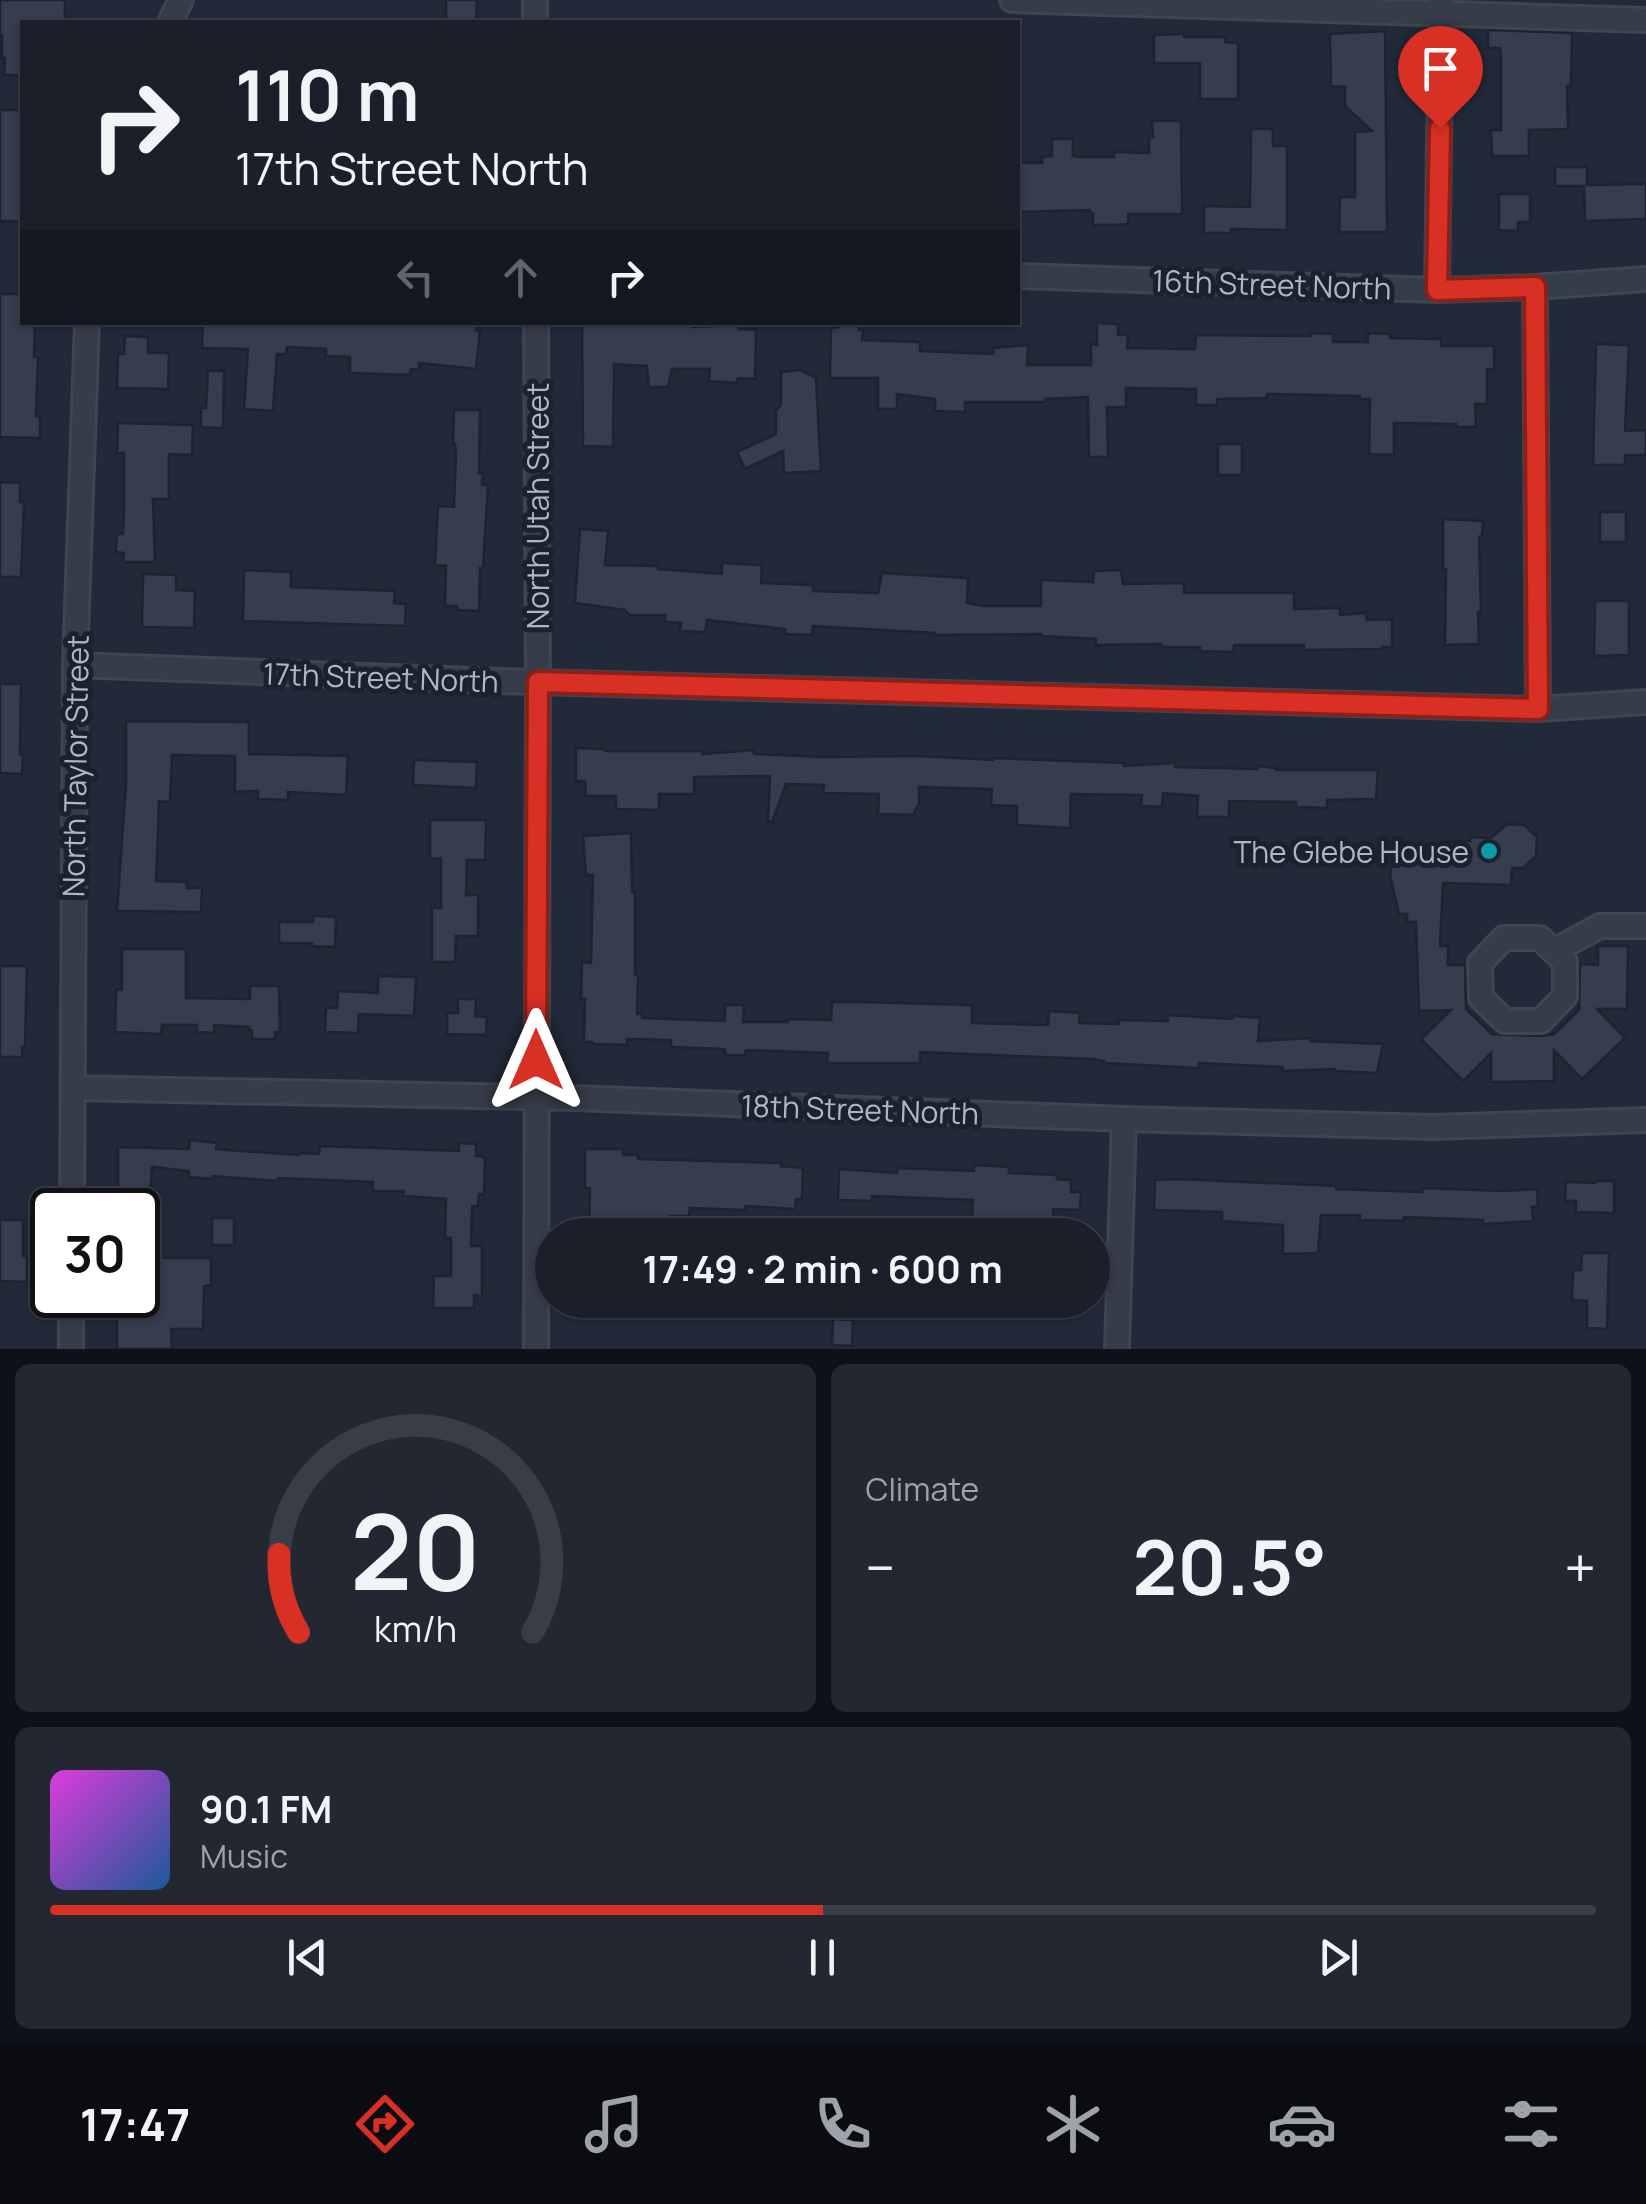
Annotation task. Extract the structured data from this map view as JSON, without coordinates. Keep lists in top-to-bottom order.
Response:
{
  "streets": {
    "street": [
      "16th Street North",
      "North Utah Street",
      "17th Street North",
      "North Taylor Street",
      "18th Street North"
    ]
  },
  "crossings": [
    ["North Utah Street", "17th Street North"],
    ["North Utah Street", "18th Street North"],
    ["17th Street North", "North Taylor Street"],
    ["North Taylor Street", "18th Street North"]
  ],
  "places": ["The Glebe House"],
  "page": {
    "turn": ["110 m", "17th Street North"],
    "limit": "30",
    "trip": "17:49 · 2 min · 600 m",
    "tile": "Climate",
    "heat": ["−", "20.5°", "+"],
    "song": ["90.1 FM", "Music"],
    "tabs": "17:47",
    "gauge": ["20", "km/h"]
  }
}
